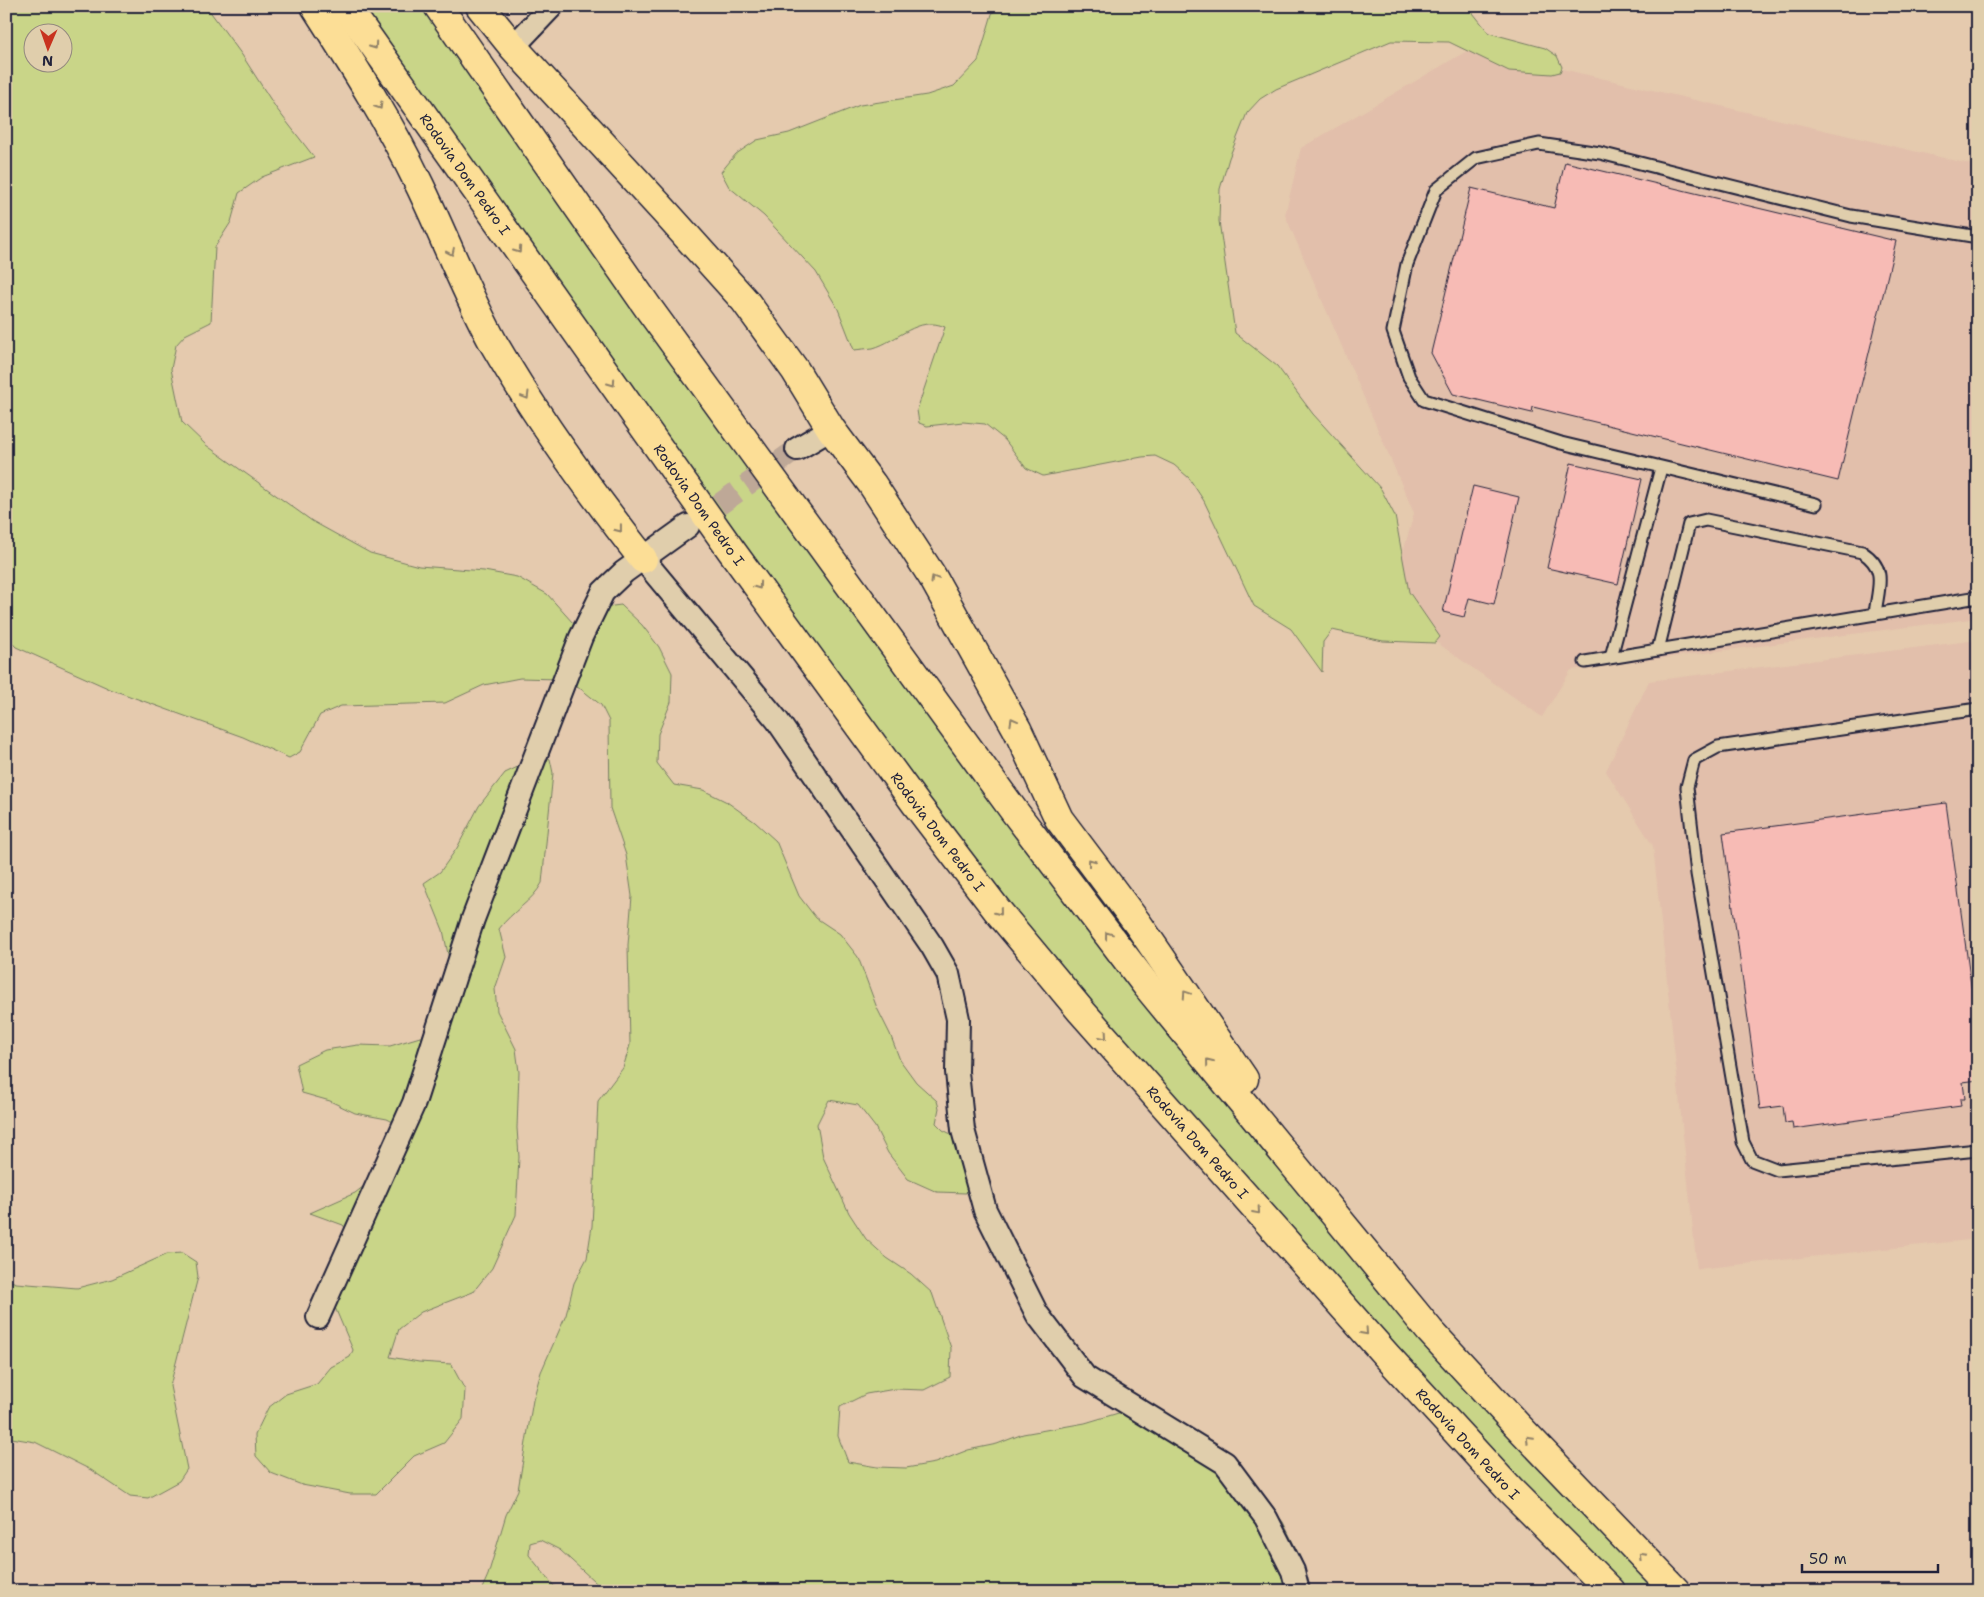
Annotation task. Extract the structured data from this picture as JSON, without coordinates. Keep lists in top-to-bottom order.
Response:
{
  "streets": {
    "highway": ["Rodovia Dom Pedro I"]
  },
  "scale_bar": "50 m",
  "north": "bottom"
}
